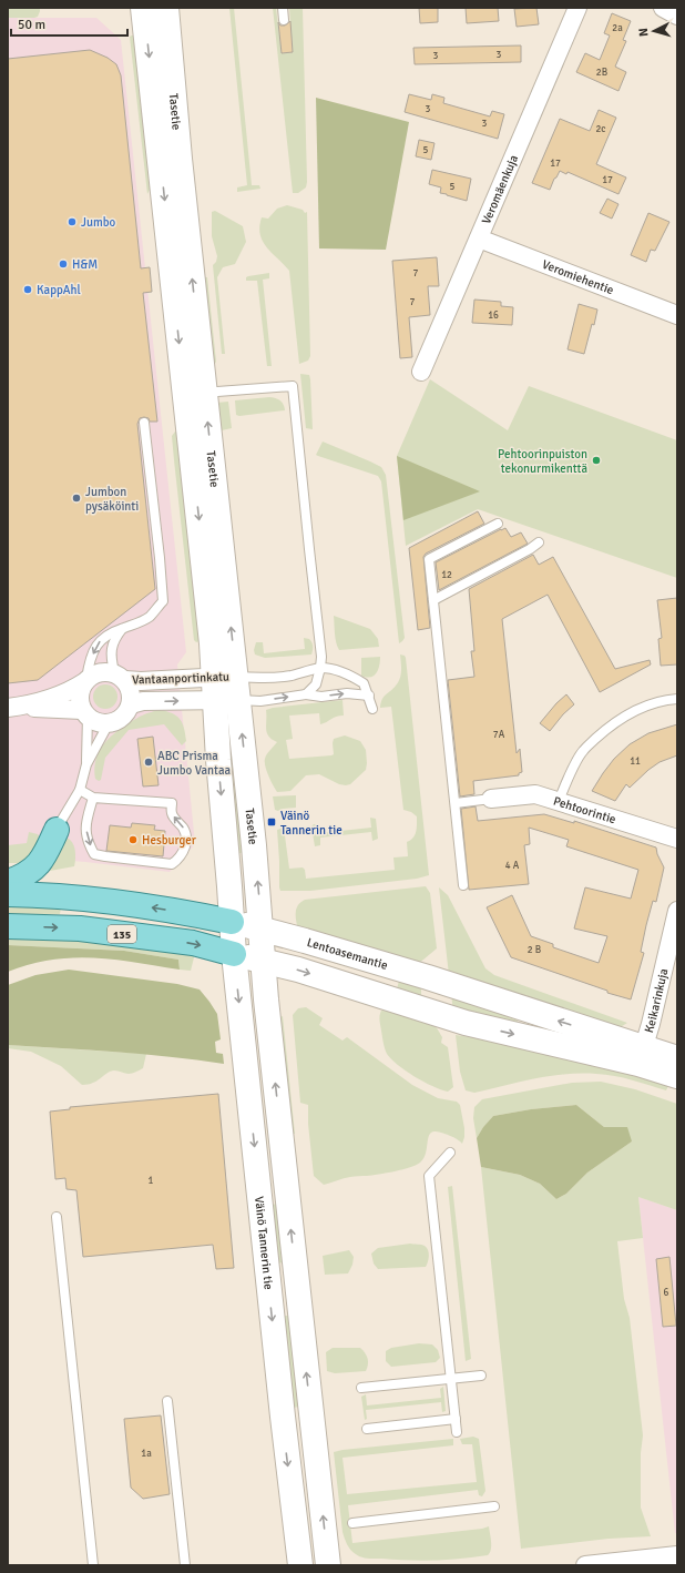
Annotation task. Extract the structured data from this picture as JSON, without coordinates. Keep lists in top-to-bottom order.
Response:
{
  "streets": {
    "main road": [
      "Tasetie",
      "135",
      "Lentoasemantie",
      "Väinö Tannerin tie"
    ],
    "street": [
      "Veromäenkuja",
      "Veromiehentie",
      "Vantaanportinkatu",
      "Pehtoorintie",
      "Keikarinkuja"
    ]
  },
  "crossings": [
    ["Tasetie", "Vantaanportinkatu"],
    ["Tasetie", "Lentoasemantie"],
    ["Tasetie", "Väinö Tannerin tie"],
    ["Veromäenkuja", "Veromiehentie"],
    ["Lentoasemantie", "Keikarinkuja"],
    ["Lentoasemantie", "Väinö Tannerin tie"]
  ],
  "places": {
    "other": [
      "Jumbo",
      "H&M",
      "KappAhl",
      "Pehtoorinpuiston tekonurmikenttä",
      "Jumbon pysäköinti",
      "ABC Prisma Jumbo Vantaa",
      "Hesburger"
    ],
    "transit": ["Väinö Tannerin tie"]
  },
  "house_numbers": [
    "2a",
    "3",
    "3",
    "2B",
    "3",
    "3",
    "2c",
    "5",
    "17",
    "17",
    "5",
    "7",
    "7",
    "16",
    "12",
    "7A",
    "11",
    "4 A",
    "2 B",
    "1",
    "6",
    "1a"
  ],
  "scale_bar": "50 m",
  "north": "left"
}
